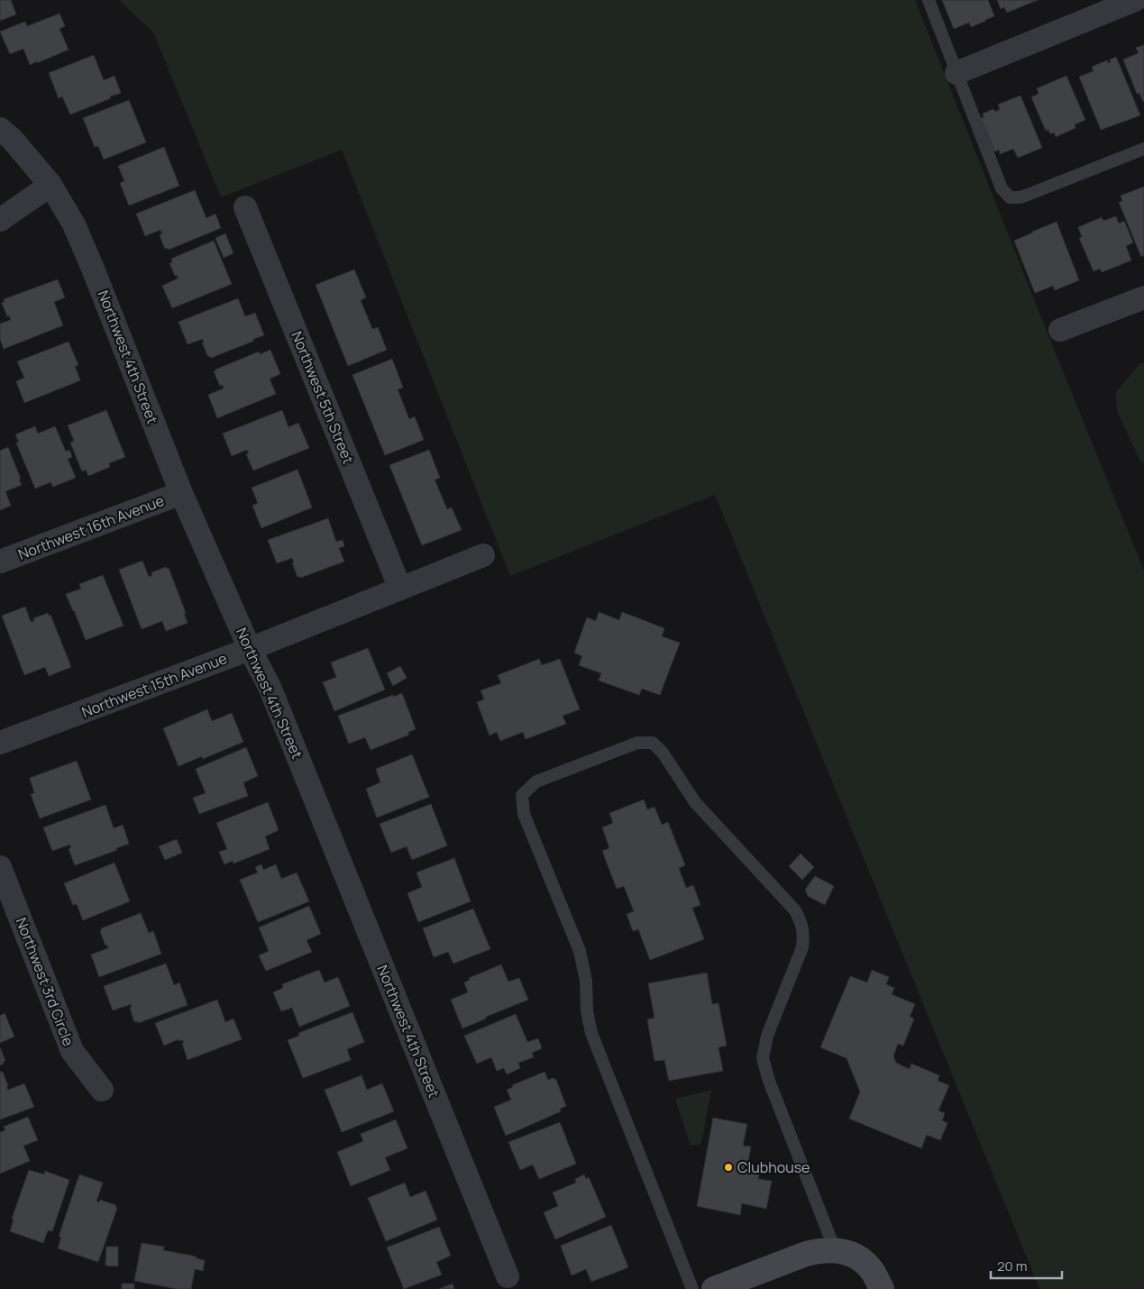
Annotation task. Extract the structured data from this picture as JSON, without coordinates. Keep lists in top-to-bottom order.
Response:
{
  "streets": {
    "street": [
      "Northwest 4th Street",
      "Northwest 5th Street",
      "Northwest 16th Avenue",
      "Northwest 15th Avenue",
      "Northwest 3rd Circle"
    ]
  },
  "crossings": [
    ["Northwest 4th Street", "Northwest 16th Avenue"],
    ["Northwest 4th Street", "Northwest 15th Avenue"],
    ["Northwest 5th Street", "Northwest 15th Avenue"]
  ],
  "places": ["Clubhouse"],
  "scale_bar": "20 m"
}
